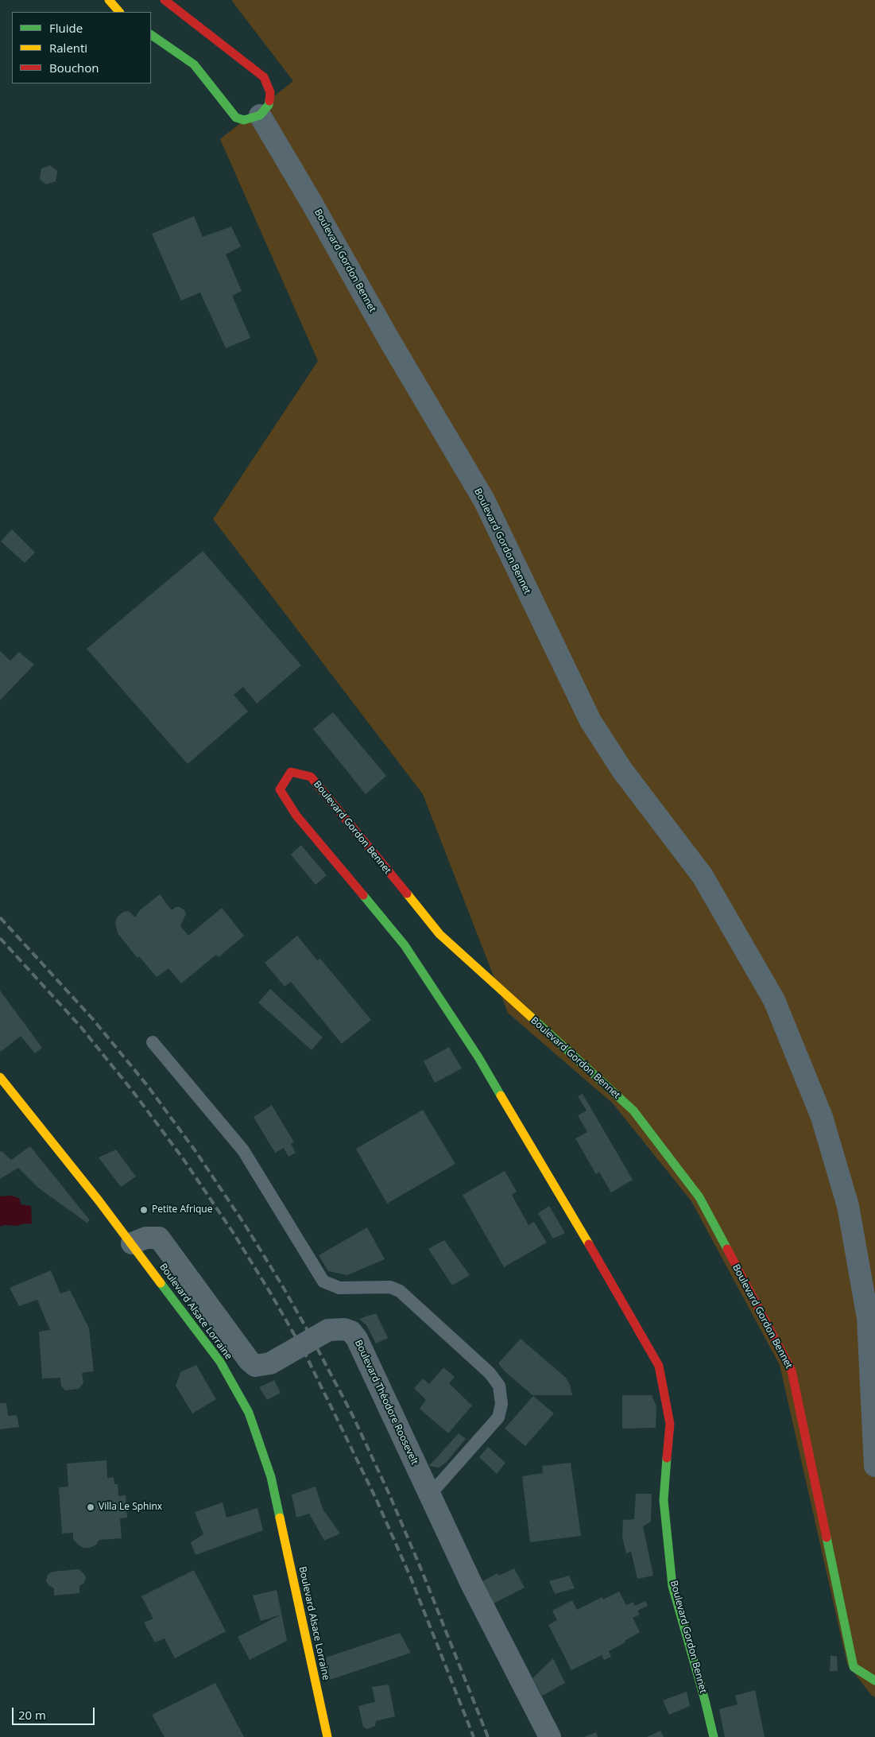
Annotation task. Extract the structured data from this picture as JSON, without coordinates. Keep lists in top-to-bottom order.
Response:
{
  "streets": {
    "street": ["Boulevard Gordon Bennet", "Boulevard Alsace Lorraine", "Boulevard Théodore Roosevelt"]
  },
  "crossings": [
    ["Boulevard Alsace Lorraine", "Boulevard Théodore Roosevelt"]
  ],
  "places": ["Petite Afrique", "Villa Le Sphinx"],
  "legend": ["Fluide", "Ralenti", "Bouchon"],
  "scale_bar": "20 m"
}
